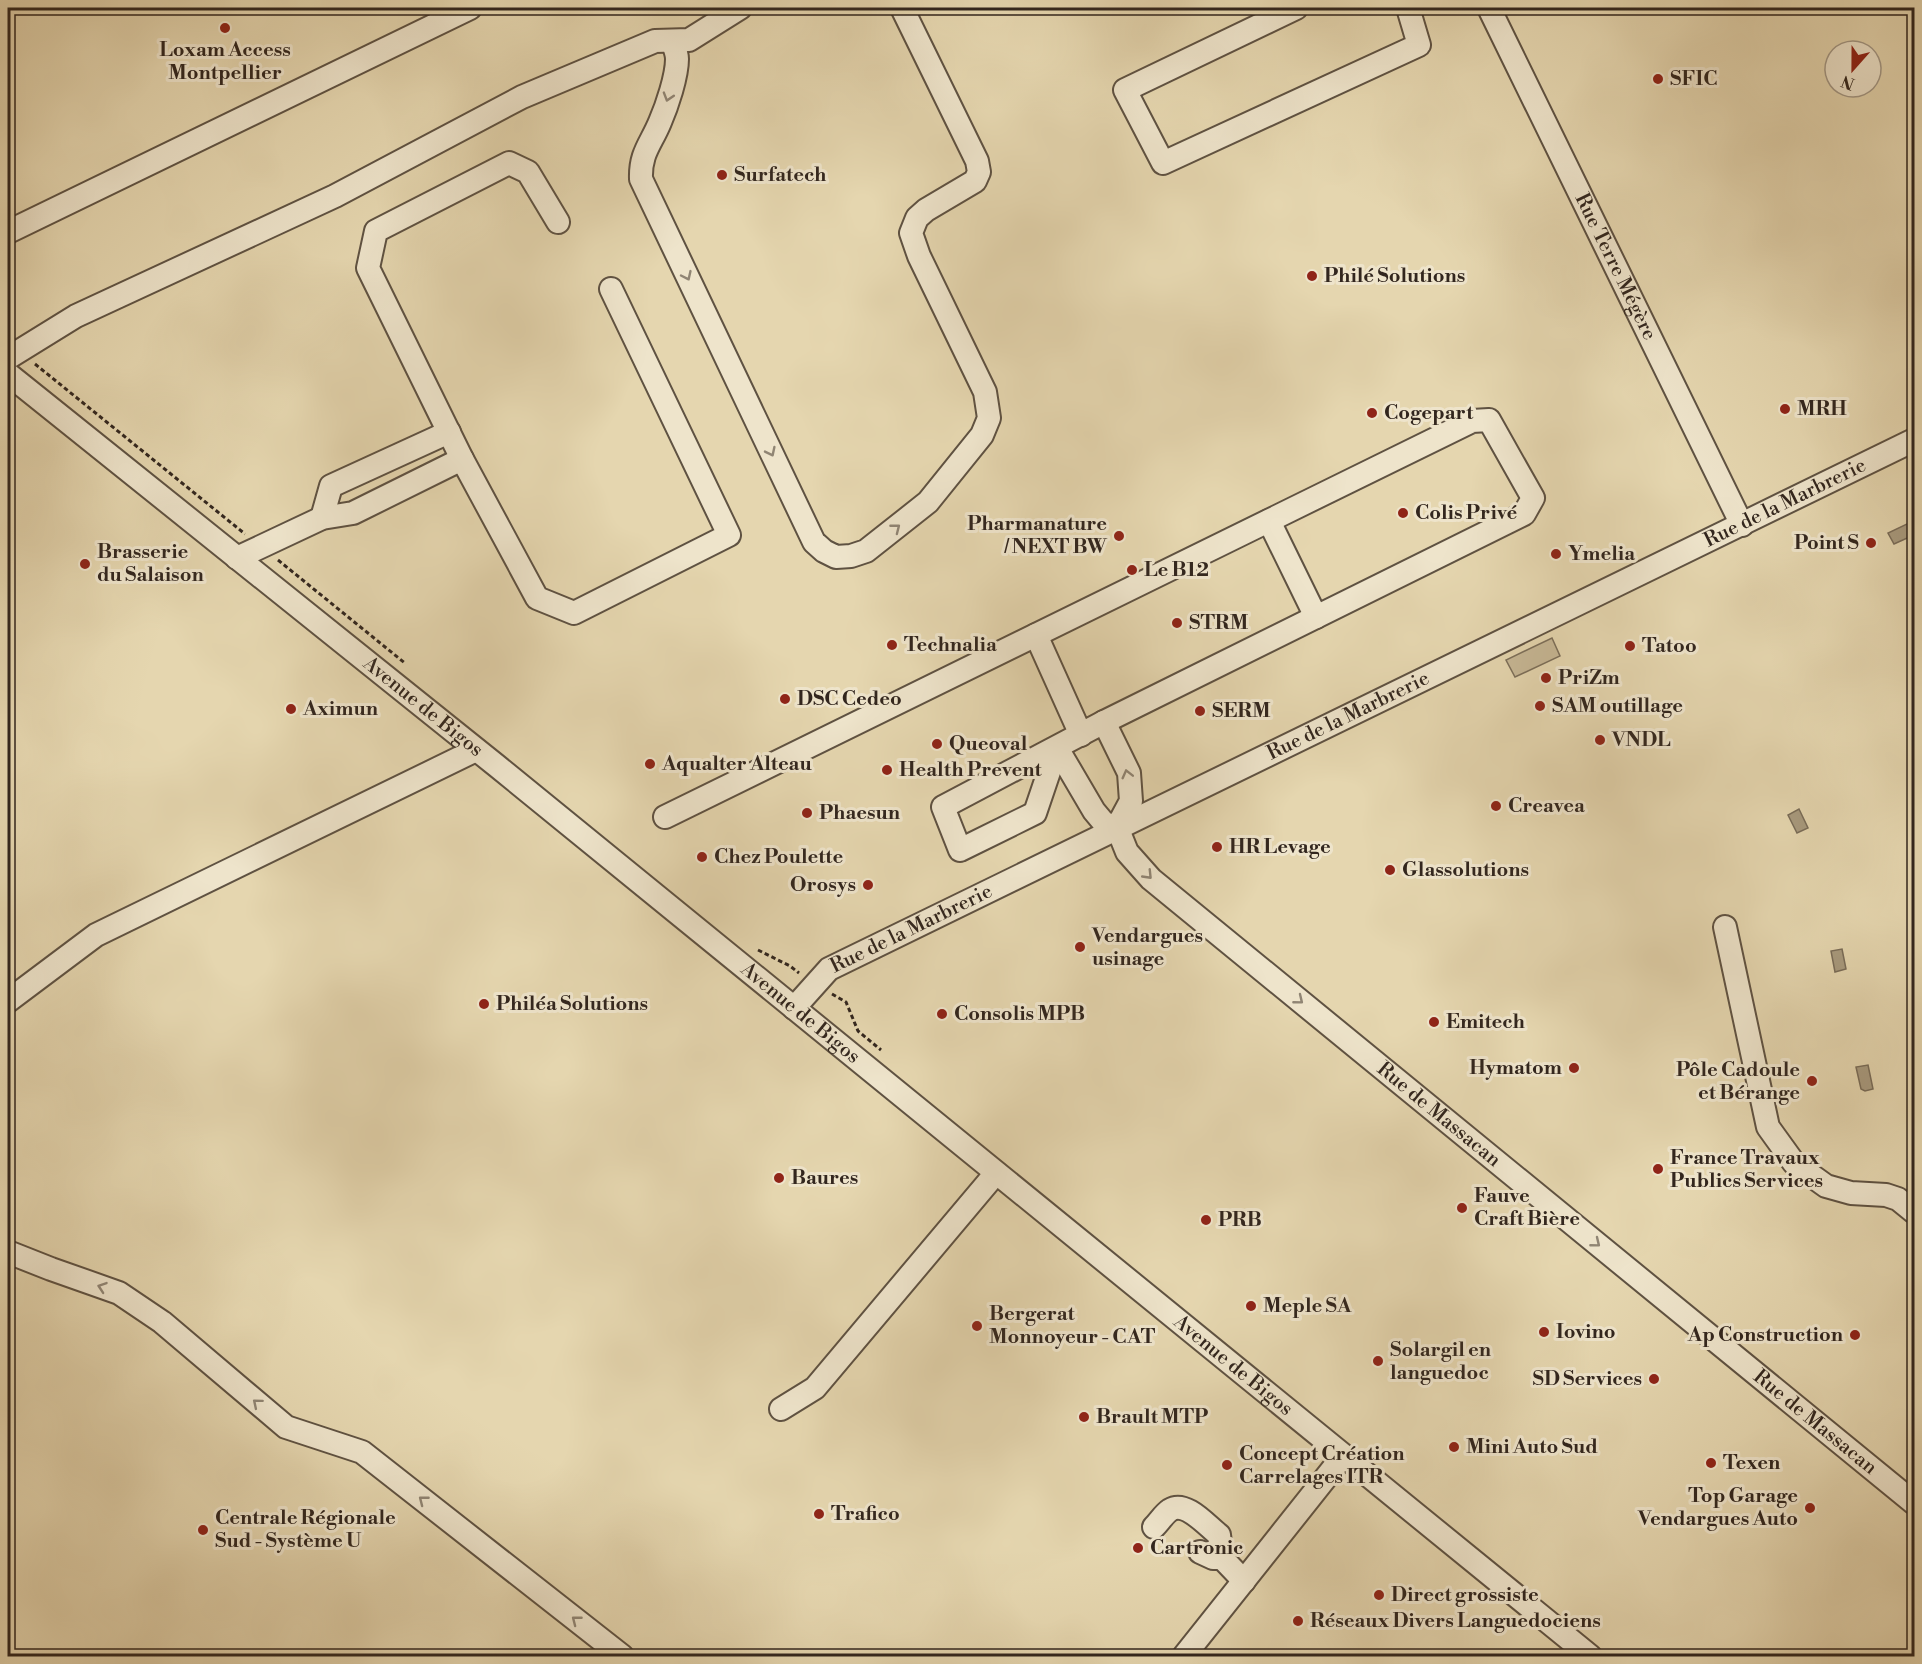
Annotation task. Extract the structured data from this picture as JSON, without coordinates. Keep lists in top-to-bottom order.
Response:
{
  "streets": {
    "street": [
      "Rue Terre Mégère",
      "Rue de la Marbrerie",
      "Avenue de Bigos",
      "Rue de Massacan"
    ]
  },
  "crossings": [
    ["Rue Terre Mégère", "Rue de la Marbrerie"],
    ["Rue de la Marbrerie", "Avenue de Bigos"],
    ["Rue de la Marbrerie", "Rue de Massacan"]
  ],
  "one_way": ["Rue de Massacan"],
  "places": [
    "Loxam Access Montpellier",
    "SFIC",
    "Surfatech",
    "Philé Solutions",
    "MRH",
    "Cogepart",
    "Colis Privé",
    "Pharmanature / NEXT BW",
    "Point S",
    "Ymelia",
    "Brasserie du Salaison",
    "Le B12",
    "STRM",
    "Technalia",
    "Tatoo",
    "PriZm",
    "DSC Cedeo",
    "SAM outillage",
    "Aximun",
    "SERM",
    "VNDL",
    "Queoval",
    "Aqualter Alteau",
    "Health Prevent",
    "Creavea",
    "Phaesun",
    "HR Levage",
    "Chez Poulette",
    "Glassolutions",
    "Orosys",
    "Vendargues usinage",
    "Philéa Solutions",
    "Consolis MPB",
    "Emitech",
    "Hymatom",
    "Pôle Cadoule et Bérange",
    "France Travaux Publics Services",
    "Baures",
    "Fauve Craft Bière",
    "PRB",
    "Meple SA",
    "Bergerat Monnoyeur - CAT",
    "Iovino",
    "Ap Construction",
    "Solargil en languedoc",
    "SD Services",
    "Brault MTP",
    "Mini Auto Sud",
    "Texen",
    "Concept Création Carrelages ITR",
    "Top Garage Vendargues Auto",
    "Trafico",
    "Centrale Régionale Sud - Système U",
    "Cartronic",
    "Direct grossiste",
    "Réseaux Divers Languedociens"
  ],
  "north": "bottom"
}
